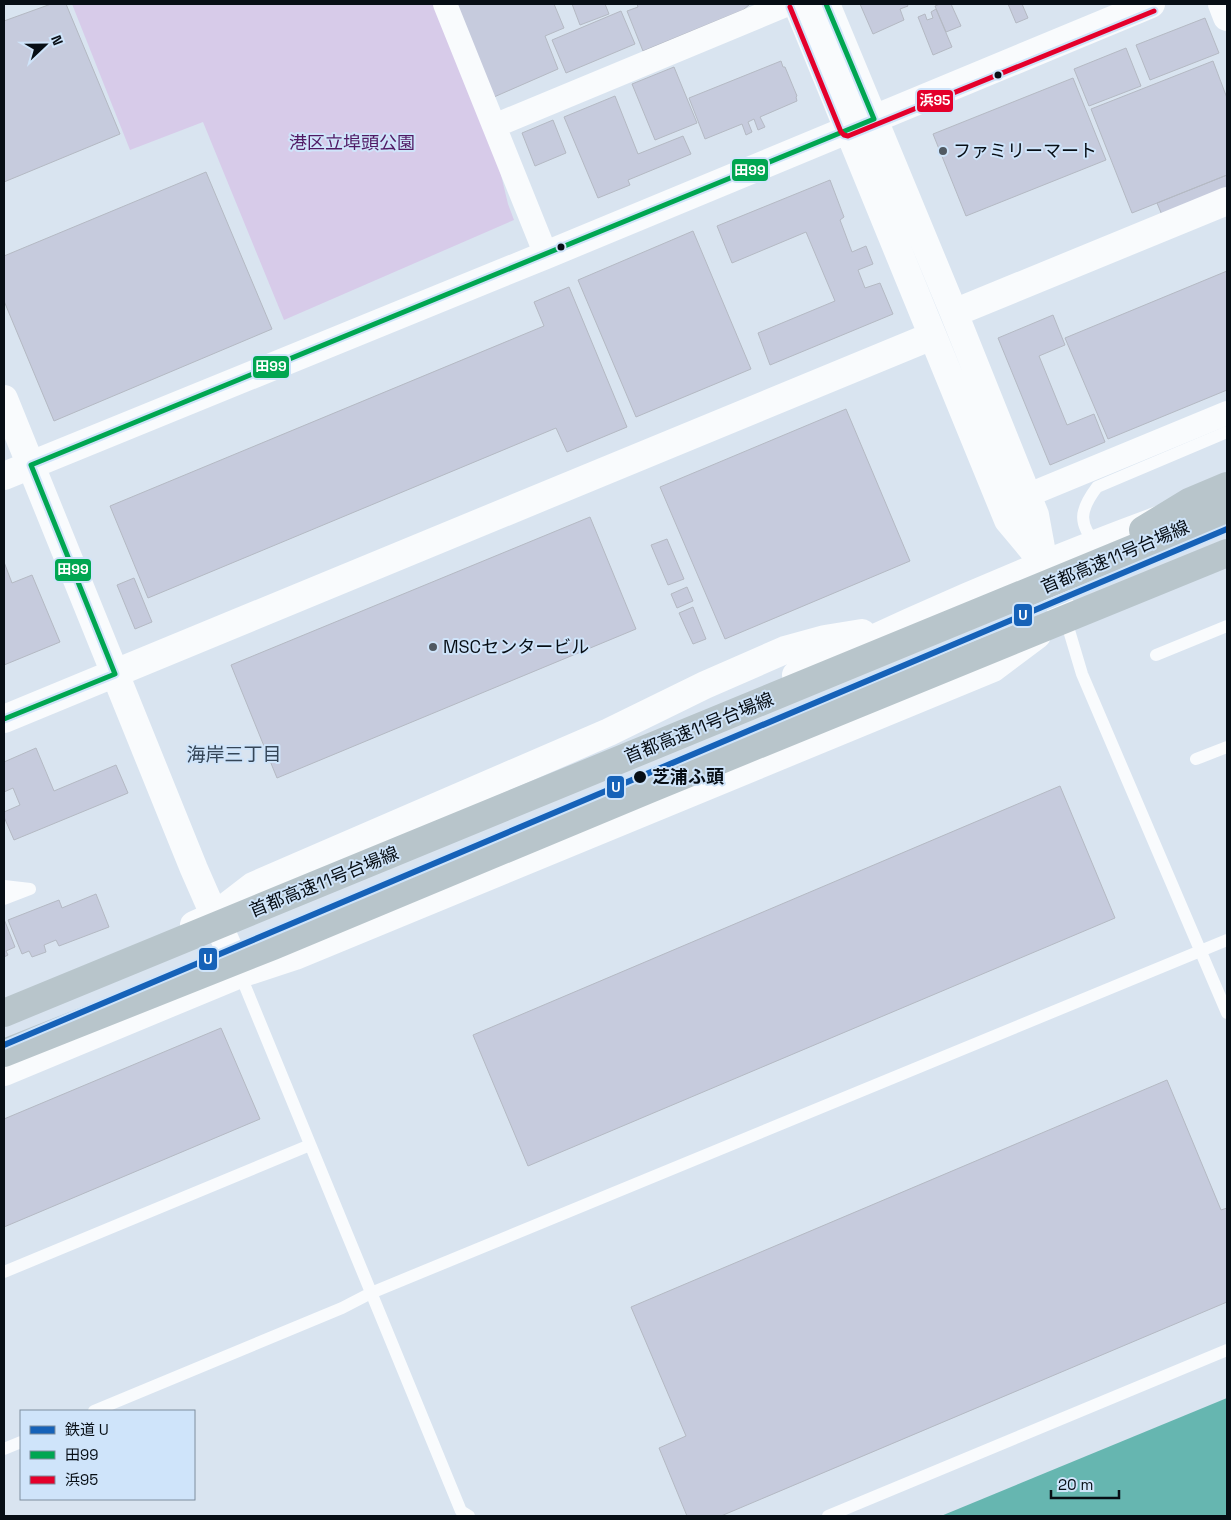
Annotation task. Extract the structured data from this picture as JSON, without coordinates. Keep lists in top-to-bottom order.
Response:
{
  "streets": {
    "highway": ["首都高速11号台場線"]
  },
  "districts": ["海岸三丁目"],
  "parks": ["港区立埠頭公園"],
  "places": ["ファミリーマート", "MSCセンタービル", "芝浦ふ頭"],
  "lines": ["transit line 田99", "transit line 浜95", "rail line U"],
  "legend": ["鉄道 U", "田99", "浜95"],
  "scale_bar": "20 m",
  "north": "right"
}
